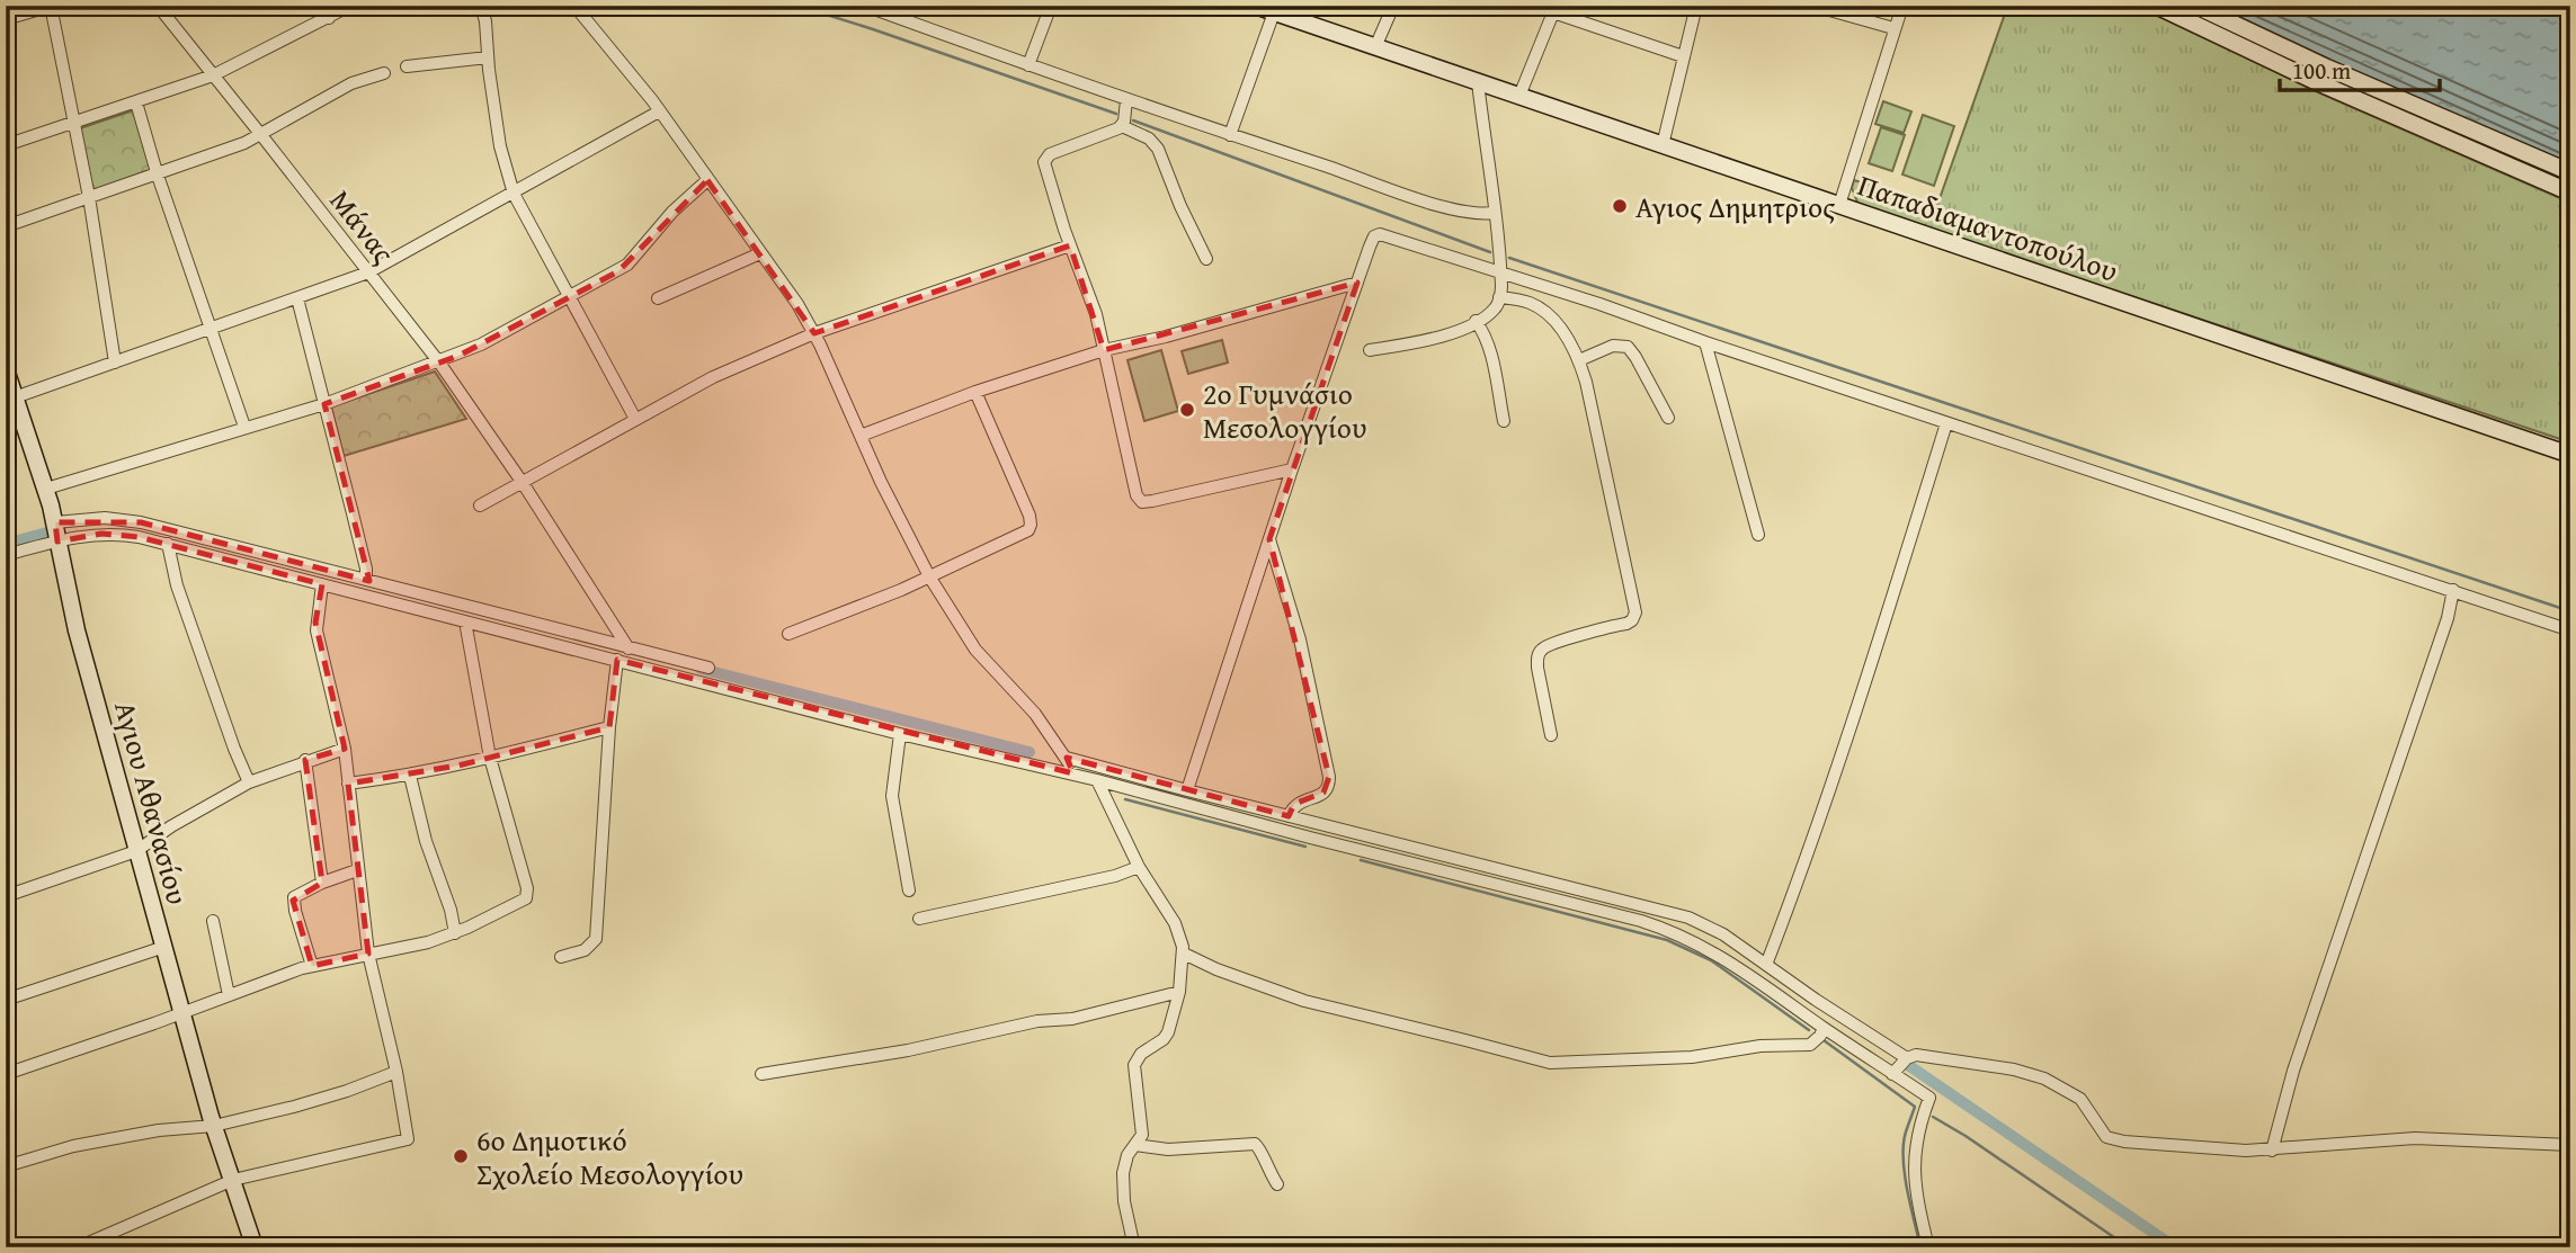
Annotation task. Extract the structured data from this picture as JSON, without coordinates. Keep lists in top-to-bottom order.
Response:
{
  "streets": {
    "main road": ["Παπαδιαμαντοπούλου", "Αγιου Αθανασίου"],
    "street": ["Μάνας"]
  },
  "places": ["Αγιος Δημητριος", "2ο Γυμνάσιο Μεσολογγίου", "6ο Δημοτικό Σχολείο Μεσολογγίου"],
  "scale_bar": "100 m"
}
